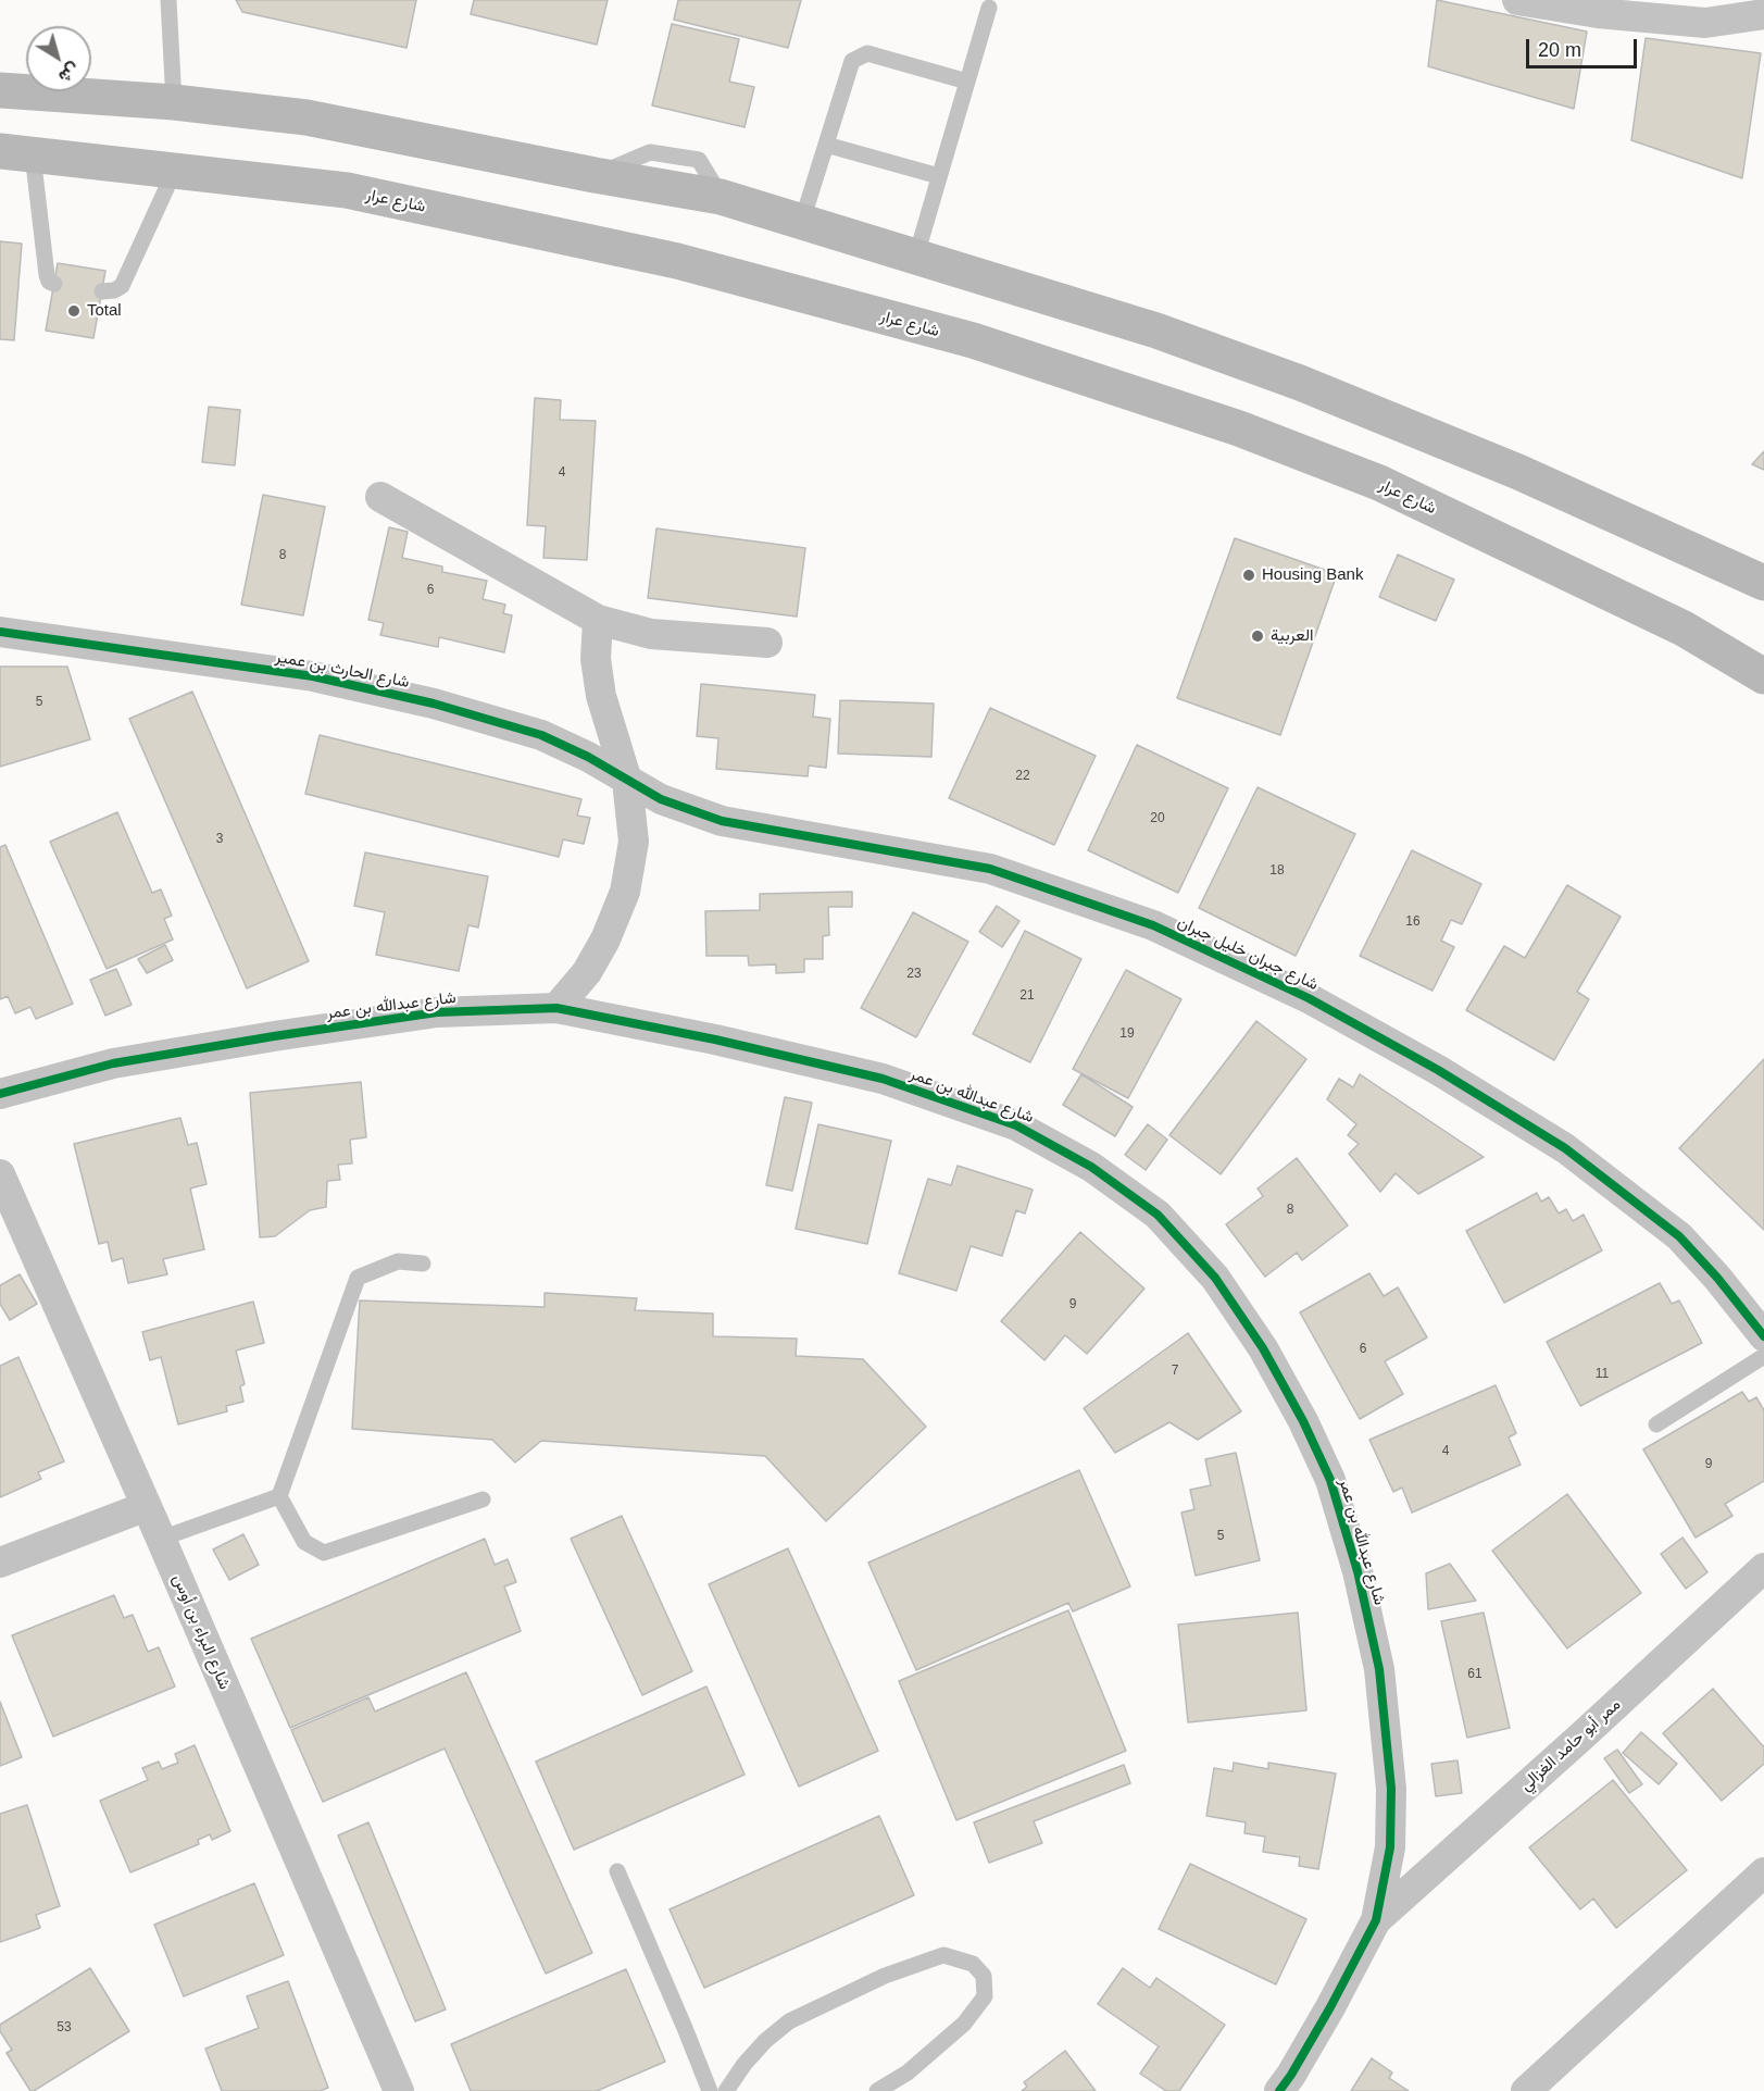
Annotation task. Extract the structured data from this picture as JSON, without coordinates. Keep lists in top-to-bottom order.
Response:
{
  "streets": {
    "main road": ["شارع عرار"],
    "street": [
      "شارع الحارث بن عمير",
      "شارع جبران خليل جبران",
      "شارع عبدالله بن عمر",
      "شارع البراء بن أوس",
      "ممر أبو حامد الغزالي"
    ]
  },
  "crossings": [
    ["شارع الحارث بن عمير", "شارع جبران خليل جبران"],
    ["شارع عبدالله بن عمر", "ممر أبو حامد الغزالي"]
  ],
  "places": ["Total", "Housing Bank", "العربية"],
  "house_numbers": [
    "4",
    "8",
    "6",
    "5",
    "22",
    "20",
    "3",
    "18",
    "16",
    "23",
    "21",
    "19",
    "8",
    "9",
    "6",
    "7",
    "11",
    "4",
    "9",
    "5",
    "61",
    "53"
  ],
  "scale_bar": "20 m",
  "north": "bottom right"
}
